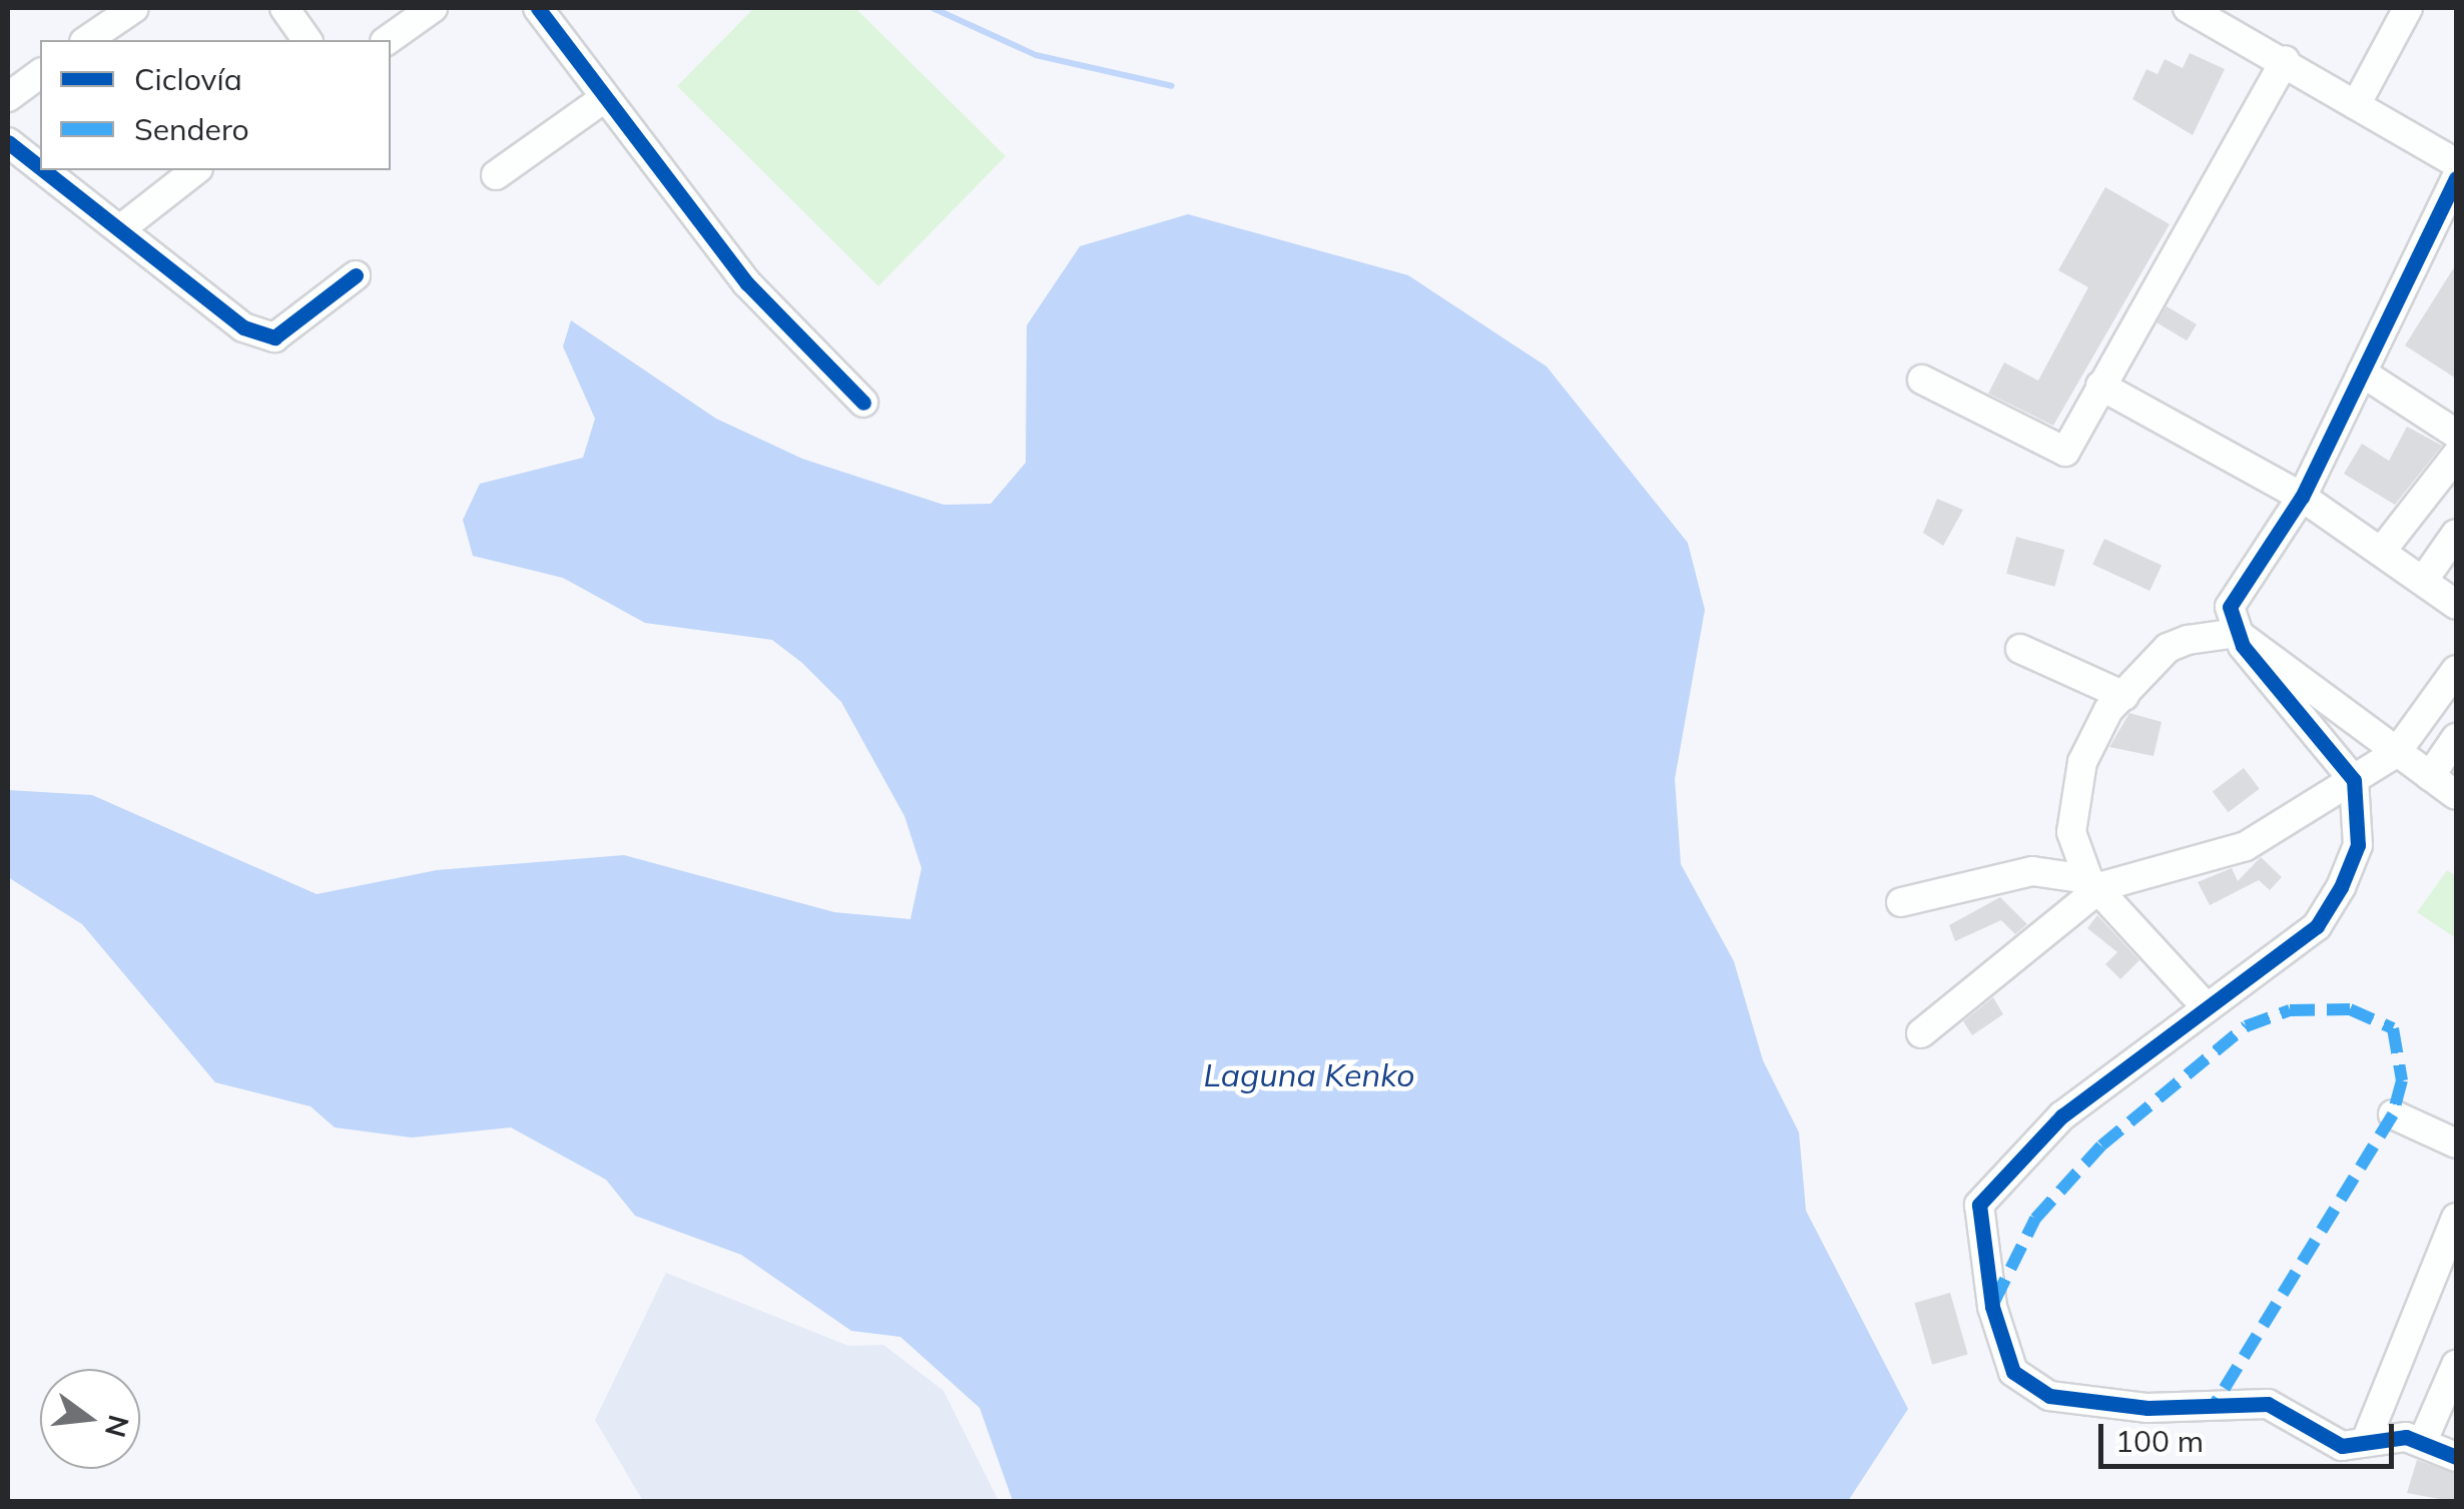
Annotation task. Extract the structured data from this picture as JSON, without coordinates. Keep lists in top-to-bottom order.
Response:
{
  "water": ["Laguna Kenko"],
  "legend": ["Ciclovía", "Sendero"],
  "scale_bar": "100 m",
  "north": "right"
}
